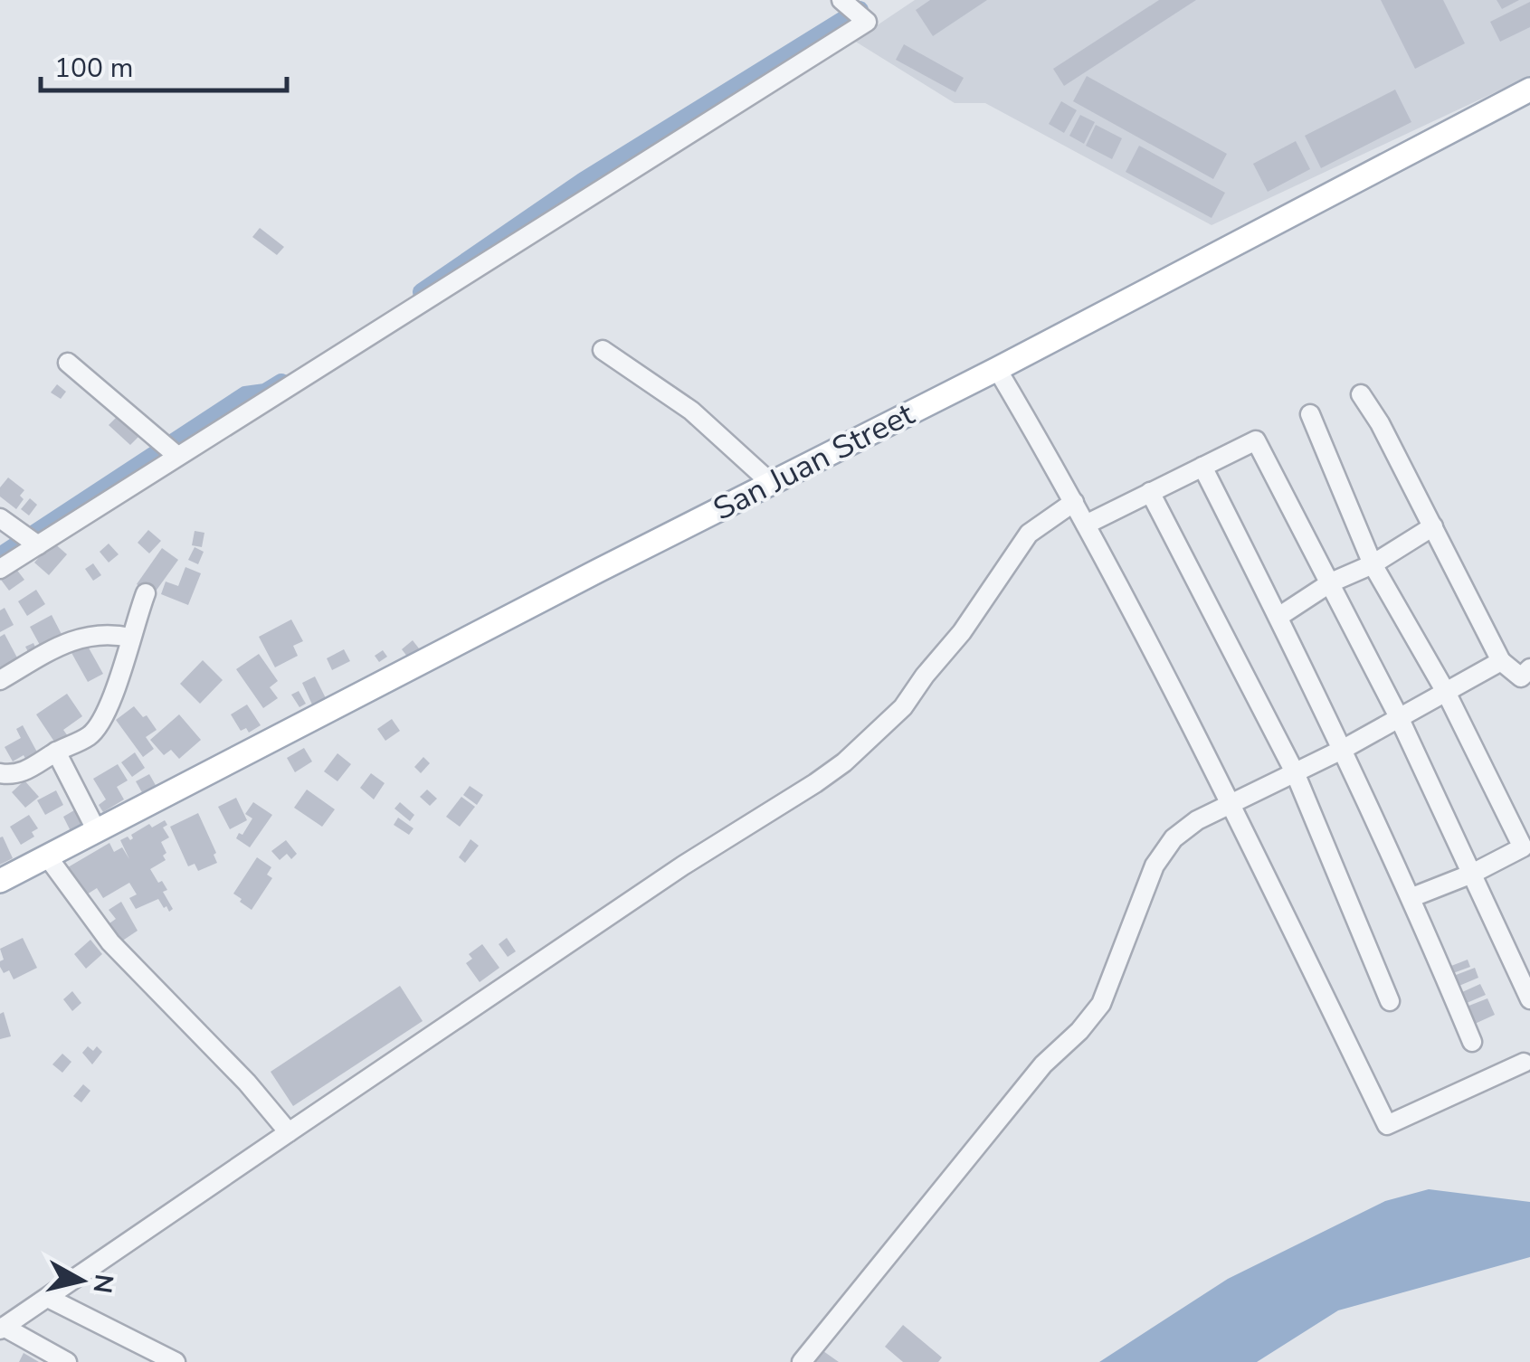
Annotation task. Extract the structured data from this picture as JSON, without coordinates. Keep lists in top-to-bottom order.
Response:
{
  "streets": {
    "main road": ["San Juan Street"]
  },
  "scale_bar": "100 m",
  "north": "right"
}
